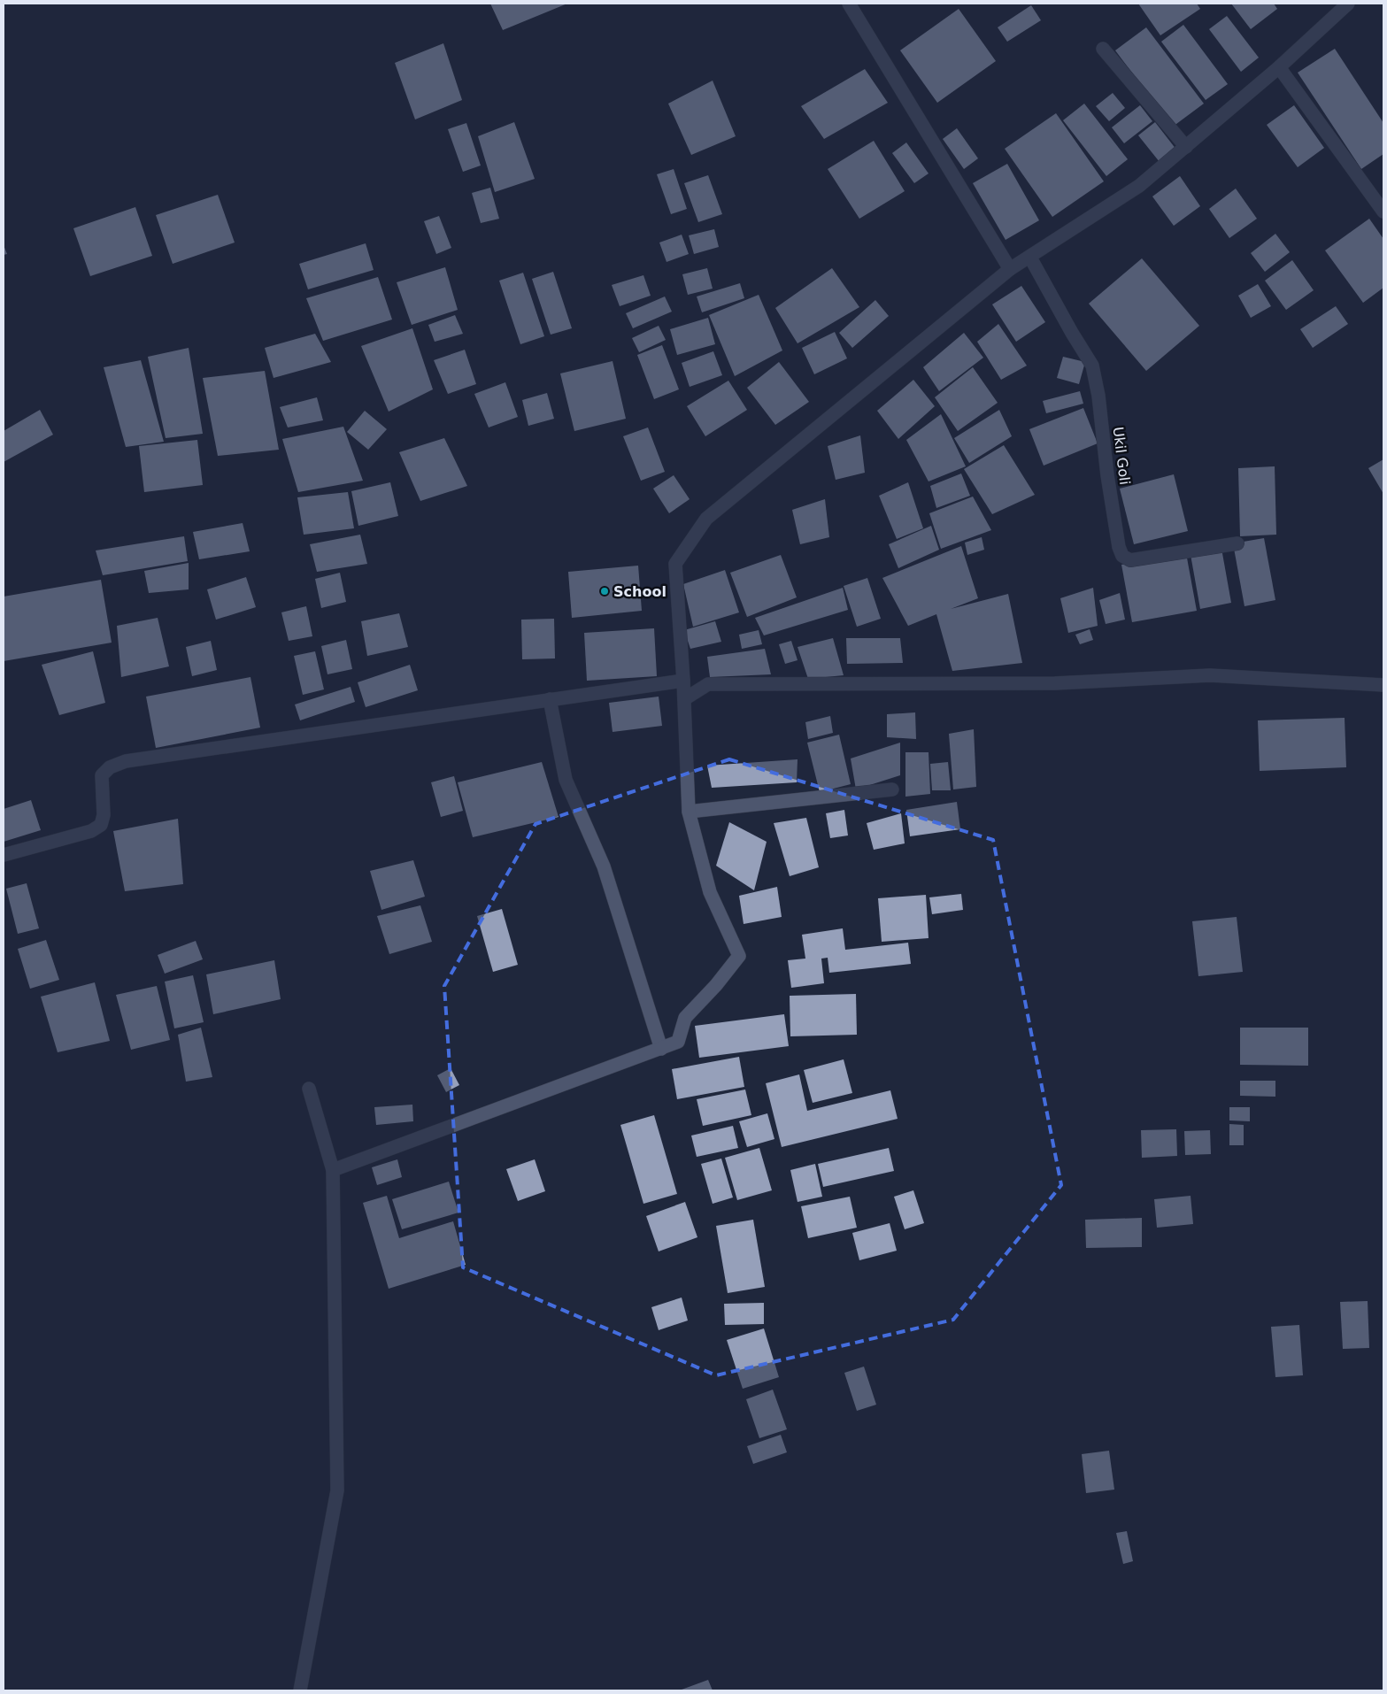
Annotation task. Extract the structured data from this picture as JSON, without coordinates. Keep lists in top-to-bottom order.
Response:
{
  "streets": {
    "street": ["Ukil Goli"]
  },
  "places": ["School"]
}
